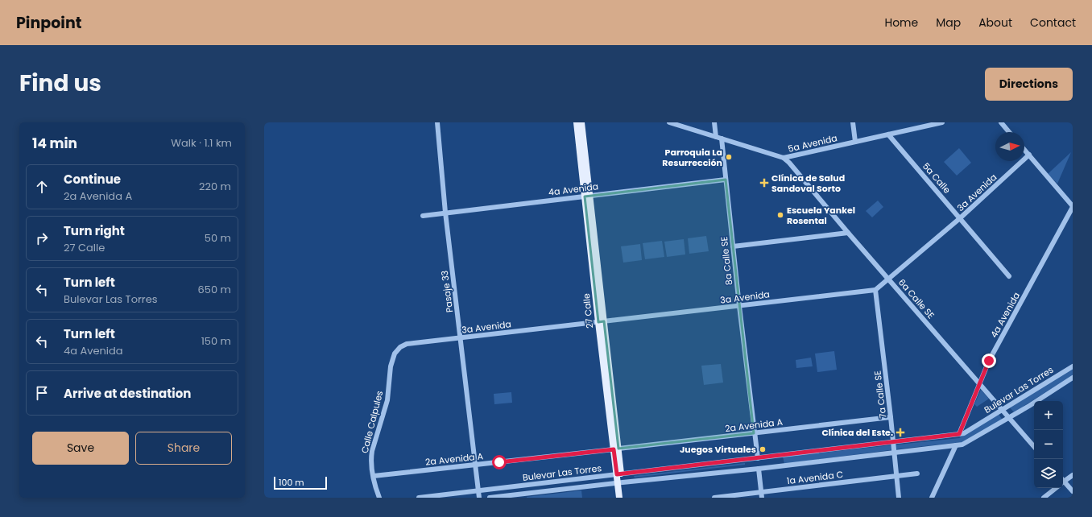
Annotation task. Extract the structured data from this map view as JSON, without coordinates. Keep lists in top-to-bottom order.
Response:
{
  "streets": {
    "main road": ["27 Calle"],
    "street": [
      "5a Avenida",
      "5a Calle",
      "4a Avenida",
      "3a Avenida",
      "8a Calle SE",
      "Pasaje 33",
      "6a Calle SE",
      "Bulevar Las Torres",
      "7a Calle SE",
      "Calle Calpules",
      "2a Avenida A",
      "1a Avenida C"
    ]
  },
  "crossings": [
    ["5a Avenida", "5a Calle"],
    ["5a Avenida", "8a Calle SE"],
    ["5a Avenida", "6a Calle SE"],
    ["5a Calle", "3a Avenida"],
    ["4a Avenida", "8a Calle SE"],
    ["4a Avenida", "Pasaje 33"],
    ["4a Avenida", "6a Calle SE"],
    ["4a Avenida", "27 Calle"],
    ["4a Avenida", "Bulevar Las Torres"],
    ["3a Avenida", "8a Calle SE"],
    ["3a Avenida", "Pasaje 33"],
    ["3a Avenida", "6a Calle SE"],
    ["3a Avenida", "27 Calle"],
    ["3a Avenida", "7a Calle SE"],
    ["3a Avenida", "Calle Calpules"],
    ["8a Calle SE", "Bulevar Las Torres"],
    ["8a Calle SE", "2a Avenida A"],
    ["Pasaje 33", "Bulevar Las Torres"],
    ["Pasaje 33", "2a Avenida A"],
    ["6a Calle SE", "Bulevar Las Torres"],
    ["27 Calle", "Bulevar Las Torres"],
    ["27 Calle", "2a Avenida A"],
    ["Bulevar Las Torres", "7a Calle SE"],
    ["7a Calle SE", "2a Avenida A"],
    ["7a Calle SE", "1a Avenida C"],
    ["Calle Calpules", "2a Avenida A"]
  ],
  "places": {
    "other": ["Parroquia La Resurrección", "Escuela Yankel Rosental", "Juegos Virtuales"],
    "health": ["Clínica de Salud Sandoval Sorto", "Clínica del Este."]
  },
  "scale_bar": "100 m",
  "north": "right",
  "page": {
    "header": "Pinpoint",
    "nav": [
      "Home",
      "Map",
      "About",
      "Contact"
    ],
    "title": "Find us",
    "buttons": [
      "Directions",
      ["Save", "Share"]
    ],
    "heading": ["14 min", "Walk · 1.1 km"],
    "list": [
      ["Continue", "2a Avenida A", "220 m"],
      ["Turn right", "27 Calle", "50 m"],
      ["Turn left", "Bulevar Las Torres", "650 m"],
      ["Turn left", "4a Avenida", "150 m"],
      "Arrive at destination"
    ],
    "map_buttons": ["+", "−"],
    "scale": "100 m"
  }
}
